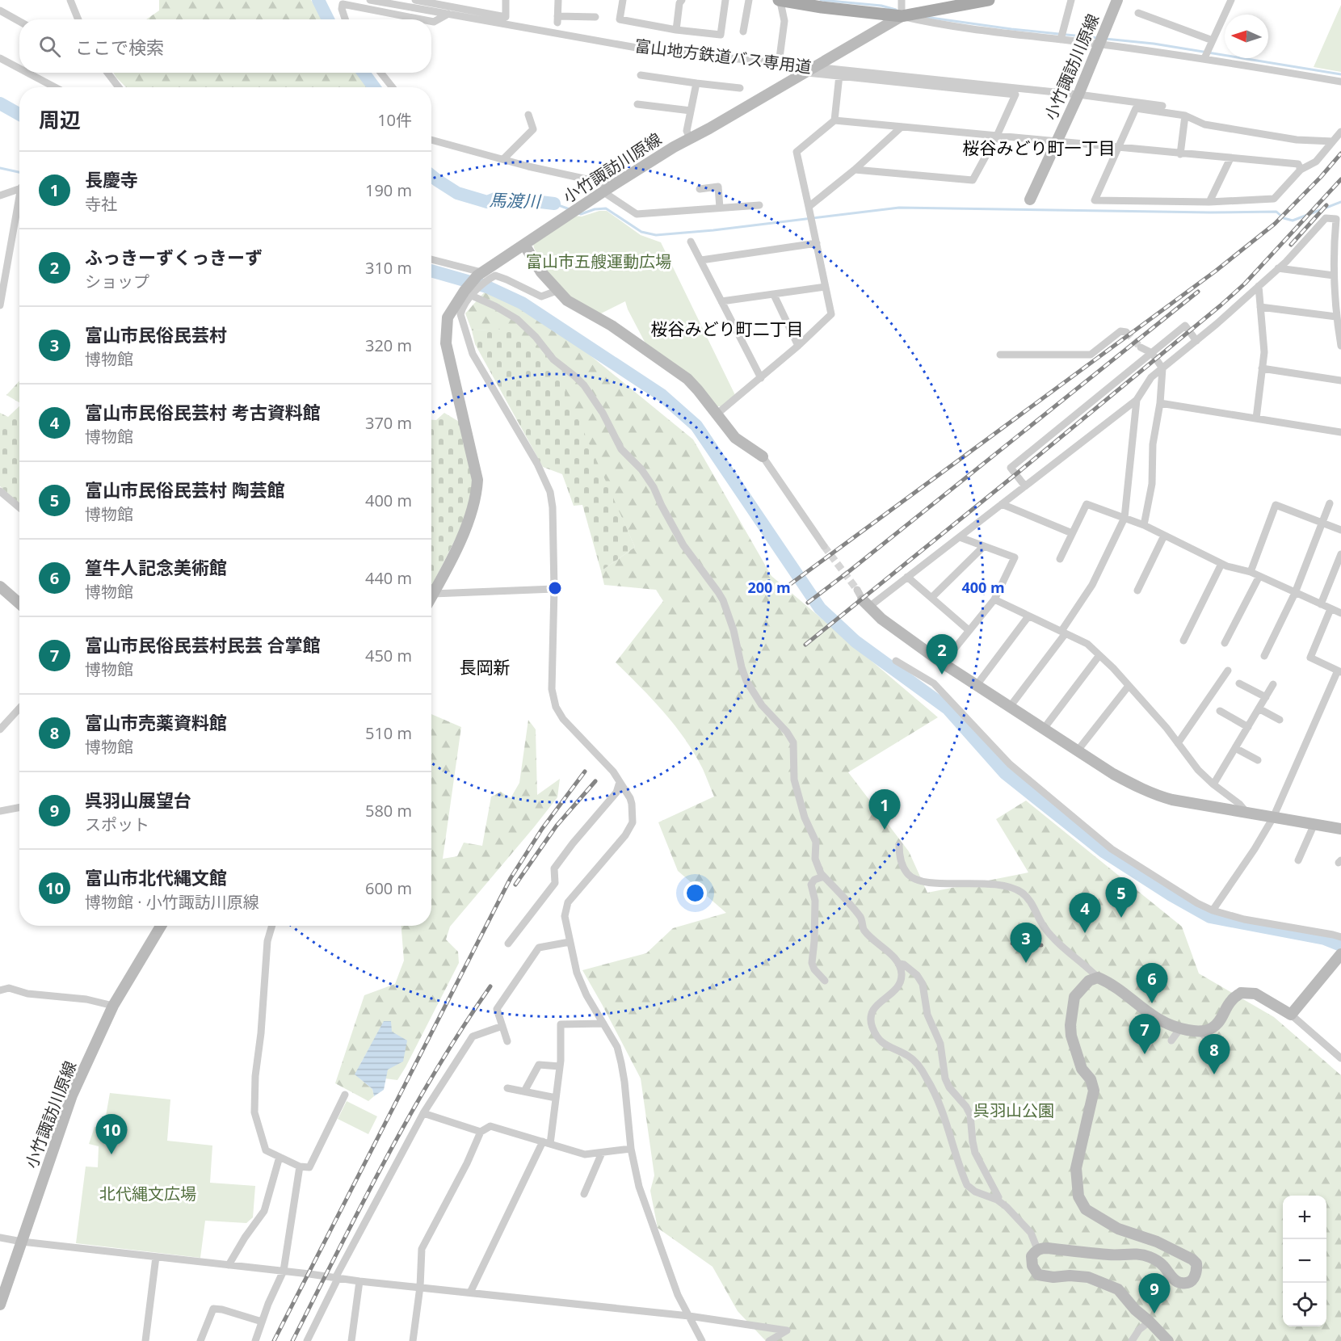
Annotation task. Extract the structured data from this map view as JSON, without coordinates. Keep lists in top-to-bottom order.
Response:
{
  "streets": {
    "street": ["富山地方鉄道バス専用道", "小竹諏訪川原線"]
  },
  "crossings": [
    ["富山地方鉄道バス専用道", "小竹諏訪川原線"]
  ],
  "districts": ["桜谷みどり町一丁目", "桜谷みどり町二丁目", "長岡新"],
  "water": ["馬渡川"],
  "parks": ["富山市五艘運動広場", "呉羽山公園", "北代縄文広場"],
  "north": "left",
  "page": {
    "search": "ここで検索",
    "heading": ["周辺", "10件"],
    "list": [
      {
        "mark": "1",
        "name": "長慶寺",
        "note": "寺社",
        "value": "190 m"
      },
      {
        "mark": "2",
        "name": "ふっきーずくっきーず",
        "note": "ショップ",
        "value": "310 m"
      },
      {
        "mark": "3",
        "name": "富山市民俗民芸村",
        "note": "博物館",
        "value": "320 m"
      },
      {
        "mark": "4",
        "name": "富山市民俗民芸村 考古資料館",
        "note": "博物館",
        "value": "370 m"
      },
      {
        "mark": "5",
        "name": "富山市民俗民芸村 陶芸館",
        "note": "博物館",
        "value": "400 m"
      },
      {
        "mark": "6",
        "name": "篁牛人記念美術館",
        "note": "博物館",
        "value": "440 m"
      },
      {
        "mark": "7",
        "name": "富山市民俗民芸村民芸 合掌館",
        "note": "博物館",
        "value": "450 m"
      },
      {
        "mark": "8",
        "name": "富山市売薬資料館",
        "note": "博物館",
        "value": "510 m"
      },
      {
        "mark": "9",
        "name": "呉羽山展望台",
        "note": "スポット",
        "value": "580 m"
      },
      {
        "mark": "10",
        "name": "富山市北代縄文館",
        "note": "博物館 · 小竹諏訪川原線",
        "value": "600 m"
      }
    ],
    "pins": [
      "2",
      "1",
      "5",
      "4",
      "3",
      "6",
      "7",
      "8",
      "10",
      "9"
    ],
    "map_buttons": ["+", "−"]
  },
  "rings": ["200 m", "400 m"]
}
